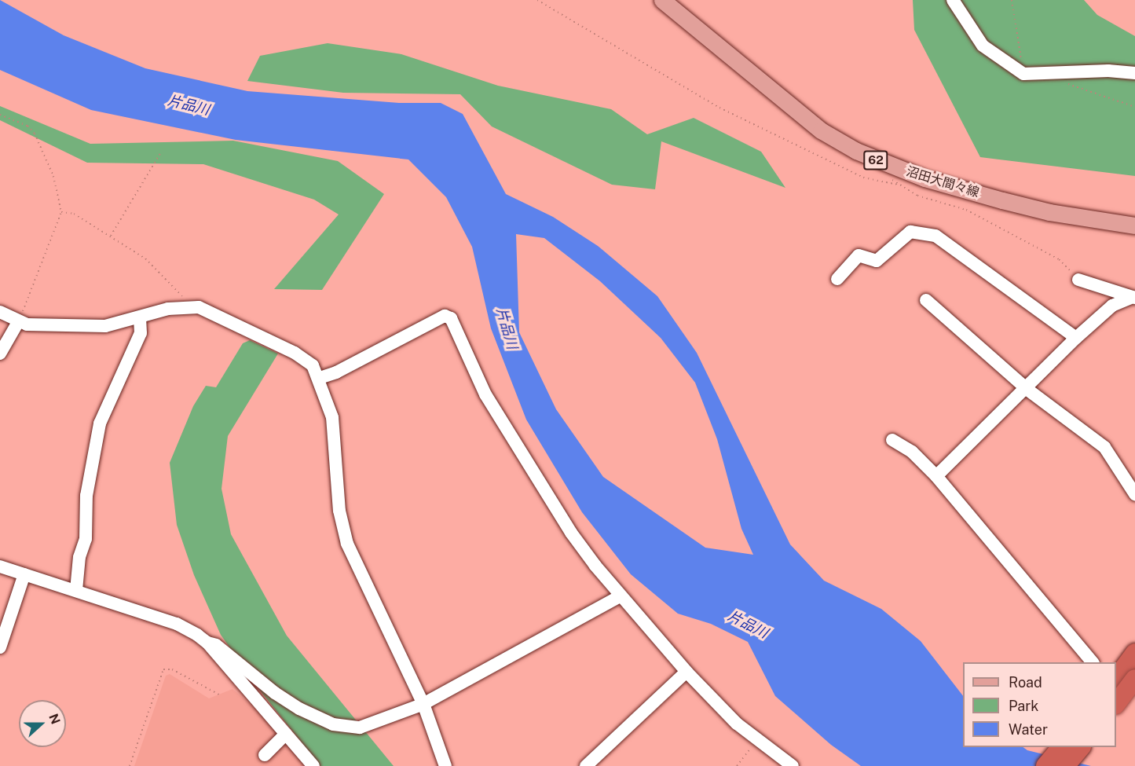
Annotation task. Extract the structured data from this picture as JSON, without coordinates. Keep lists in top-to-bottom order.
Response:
{
  "streets": {
    "main road": ["62", "沼田大間々線"]
  },
  "water": ["片品川"],
  "legend": ["Road", "Park", "Water"],
  "north": "right"
}
